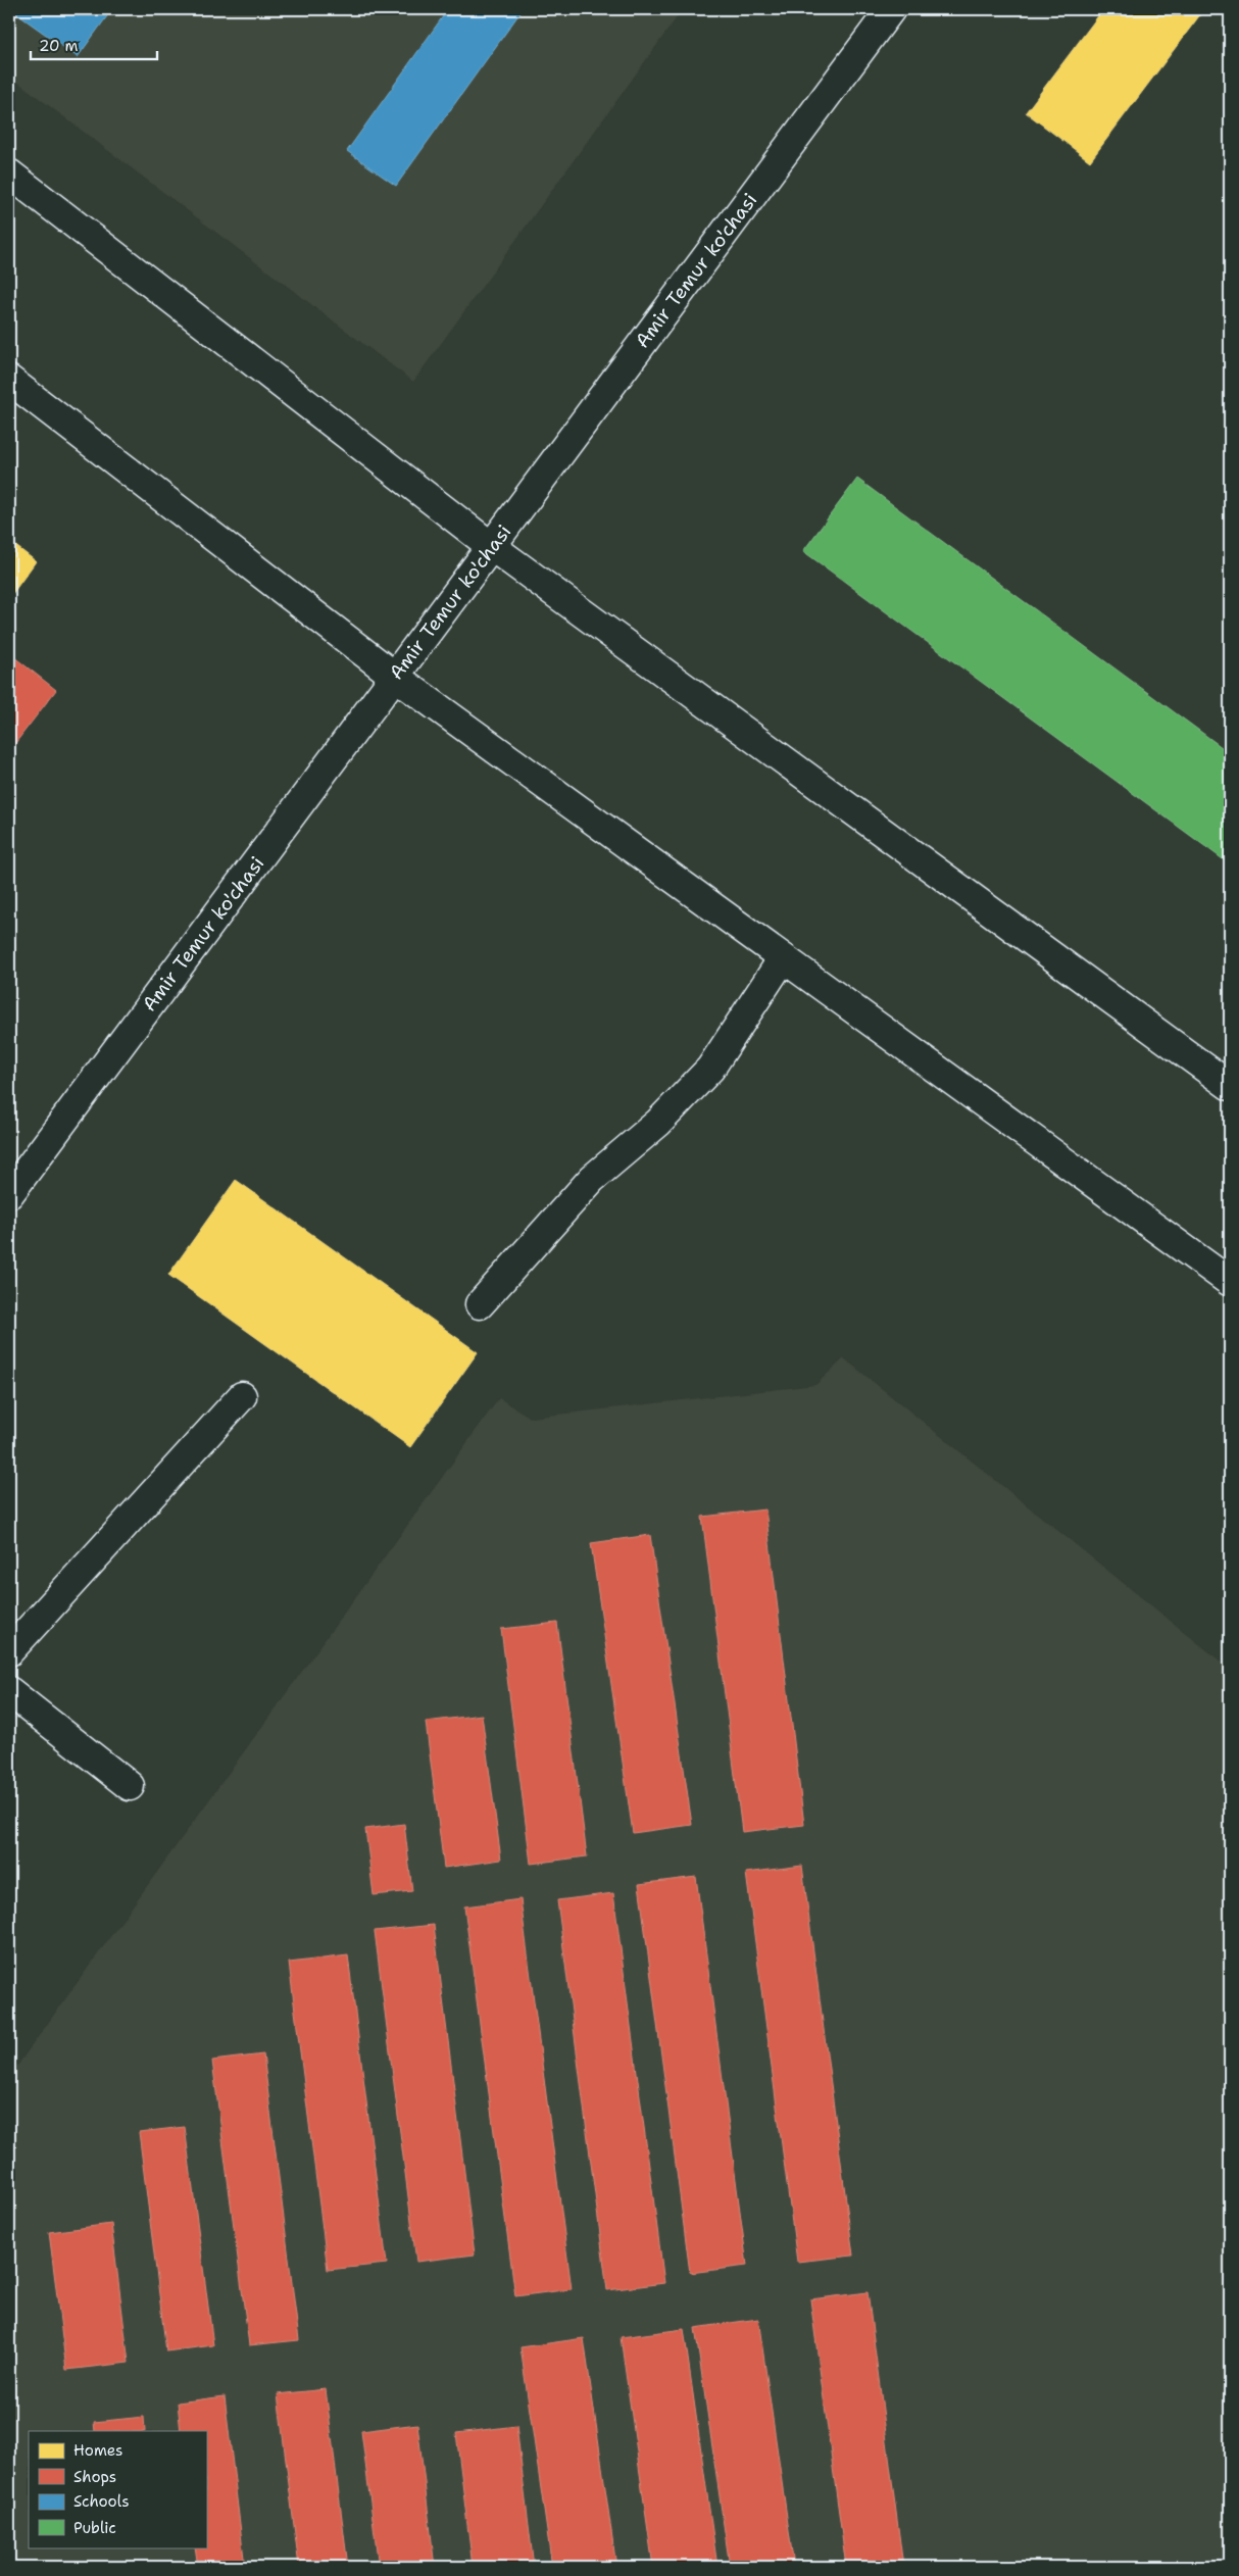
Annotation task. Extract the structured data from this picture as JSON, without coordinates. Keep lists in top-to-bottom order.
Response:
{
  "streets": {
    "street": ["Amir Temur ko'chasi"]
  },
  "legend": [
    "Homes",
    "Shops",
    "Schools",
    "Public"
  ],
  "scale_bar": "20 m"
}
